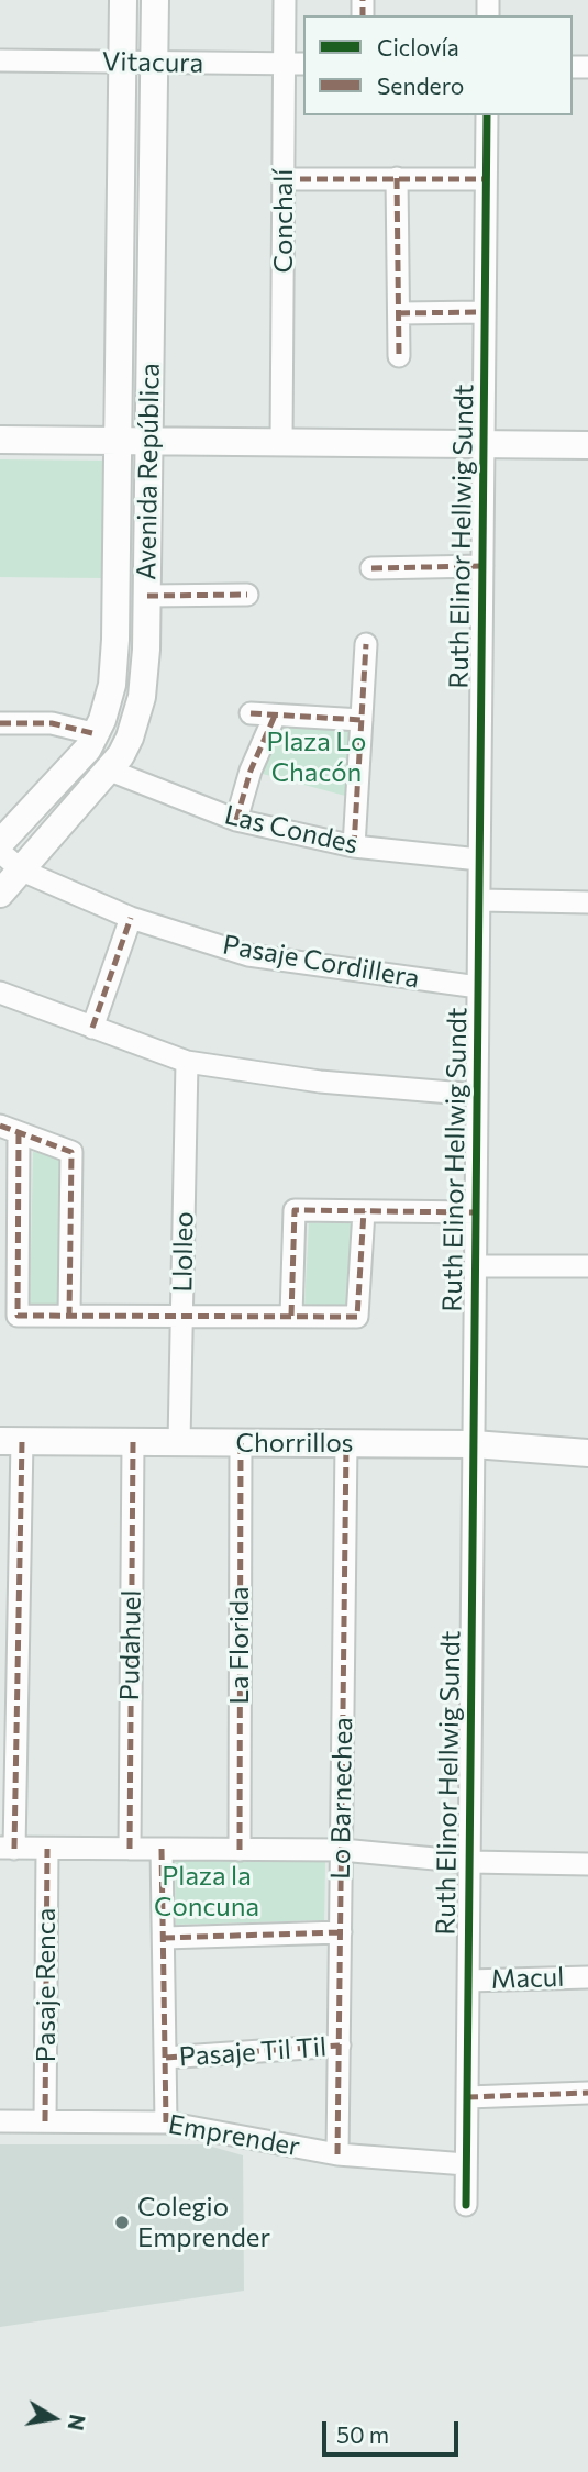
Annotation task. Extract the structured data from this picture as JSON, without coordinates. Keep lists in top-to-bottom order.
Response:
{
  "streets": {
    "street": [
      "Vitacura",
      "Conchalí",
      "Avenida República",
      "Ruth Elinor Hellwig Sundt",
      "Las Condes",
      "Pasaje Cordillera",
      "Llolleo",
      "Chorrillos",
      "Pudahuel",
      "La Florida",
      "Lo Barnechea",
      "Macul",
      "Pasaje Renca",
      "Pasaje Til Til",
      "Emprender"
    ]
  },
  "crossings": [
    ["Vitacura", "Conchalí"],
    ["Vitacura", "Avenida República"],
    ["Avenida República", "Las Condes"],
    ["Avenida República", "Pasaje Cordillera"],
    ["Ruth Elinor Hellwig Sundt", "Las Condes"],
    ["Ruth Elinor Hellwig Sundt", "Pasaje Cordillera"],
    ["Ruth Elinor Hellwig Sundt", "Chorrillos"],
    ["Ruth Elinor Hellwig Sundt", "Macul"],
    ["Ruth Elinor Hellwig Sundt", "Emprender"],
    ["Llolleo", "Chorrillos"],
    ["Chorrillos", "Pudahuel"],
    ["Chorrillos", "La Florida"],
    ["Chorrillos", "Lo Barnechea"],
    ["Lo Barnechea", "Pasaje Til Til"],
    ["Lo Barnechea", "Emprender"],
    ["Pasaje Renca", "Emprender"]
  ],
  "parks": ["Plaza Lo Chacón", "Plaza la Concuna"],
  "places": ["Colegio Emprender"],
  "legend": ["Ciclovía", "Sendero"],
  "scale_bar": "50 m",
  "north": "right"
}
